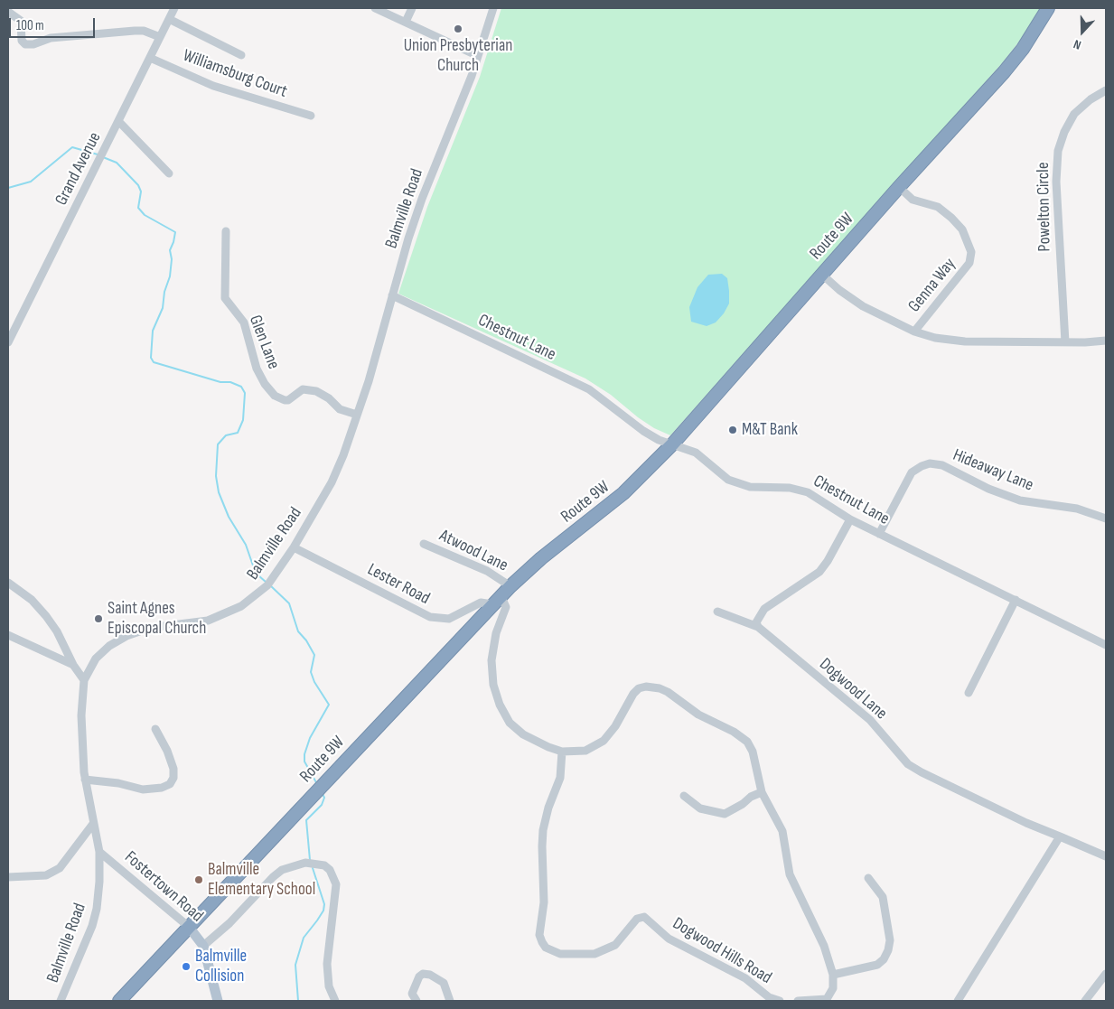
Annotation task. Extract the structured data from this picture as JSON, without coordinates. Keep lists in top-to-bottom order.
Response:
{
  "streets": {
    "highway": ["Route 9W"],
    "main road": ["Fostertown Road"],
    "street": [
      "Williamsburg Court",
      "Grand Avenue",
      "Powelton Circle",
      "Balmville Road",
      "Genna Way",
      "Chestnut Lane",
      "Glen Lane",
      "Hideaway Lane",
      "Atwood Lane",
      "Lester Road",
      "Dogwood Lane",
      "Dogwood Hills Road"
    ]
  },
  "crossings": [
    ["Williamsburg Court", "Grand Avenue"],
    ["Balmville Road", "Chestnut Lane"],
    ["Balmville Road", "Glen Lane"],
    ["Balmville Road", "Lester Road"],
    ["Balmville Road", "Fostertown Road"],
    ["Route 9W", "Genna Way"],
    ["Route 9W", "Chestnut Lane"],
    ["Route 9W", "Atwood Lane"],
    ["Route 9W", "Lester Road"],
    ["Route 9W", "Fostertown Road"],
    ["Chestnut Lane", "Hideaway Lane"]
  ],
  "places": [
    "Union Presbyterian Church",
    "M&T Bank",
    "Saint Agnes Episcopal Church",
    "Balmville Elementary School",
    "Balmville Collision"
  ],
  "scale_bar": "100 m",
  "north": "bottom"
}
